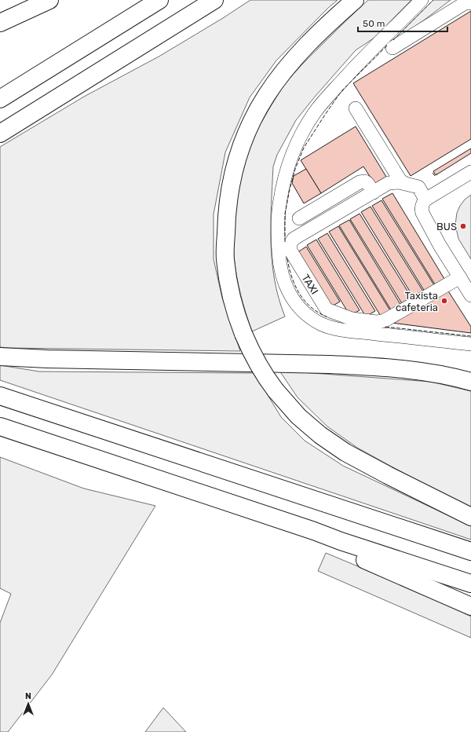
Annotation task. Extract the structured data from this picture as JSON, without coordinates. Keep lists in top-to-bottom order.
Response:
{
  "streets": {
    "street": ["TAXI"]
  },
  "places": ["BUS", "Taxista cafeteria"],
  "scale_bar": "50 m",
  "north": "top"
}
